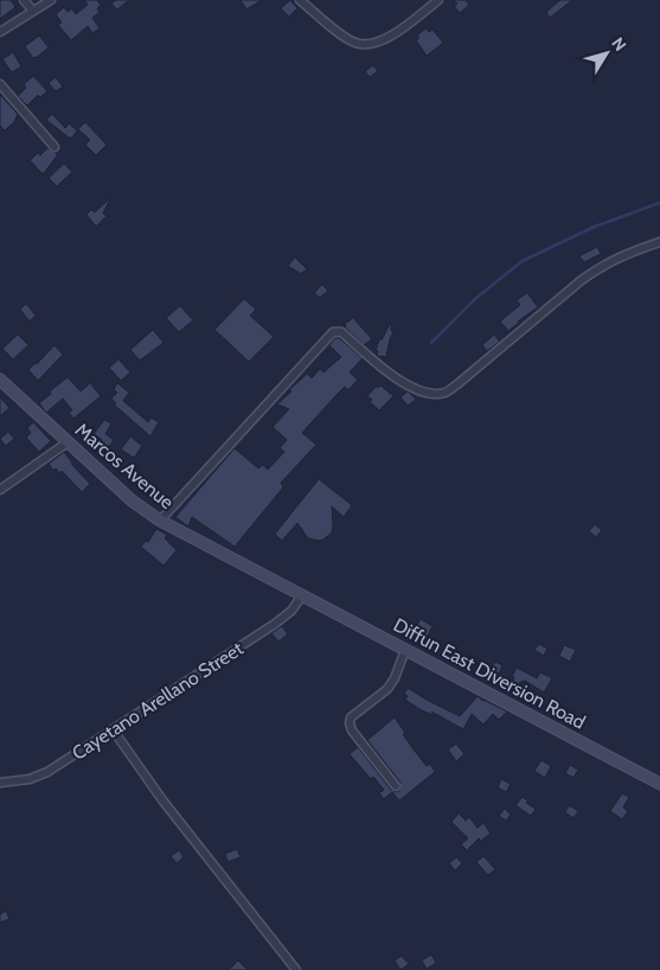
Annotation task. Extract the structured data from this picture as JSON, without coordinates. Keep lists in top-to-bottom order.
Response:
{
  "streets": {
    "main road": ["Marcos Avenue", "Diffun East Diversion Road"],
    "street": ["Cayetano Arellano Street"]
  },
  "crossings": [
    ["Marcos Avenue", "Diffun East Diversion Road"],
    ["Marcos Avenue", "Cayetano Arellano Street"],
    ["Diffun East Diversion Road", "Cayetano Arellano Street"]
  ],
  "north": "top right"
}
